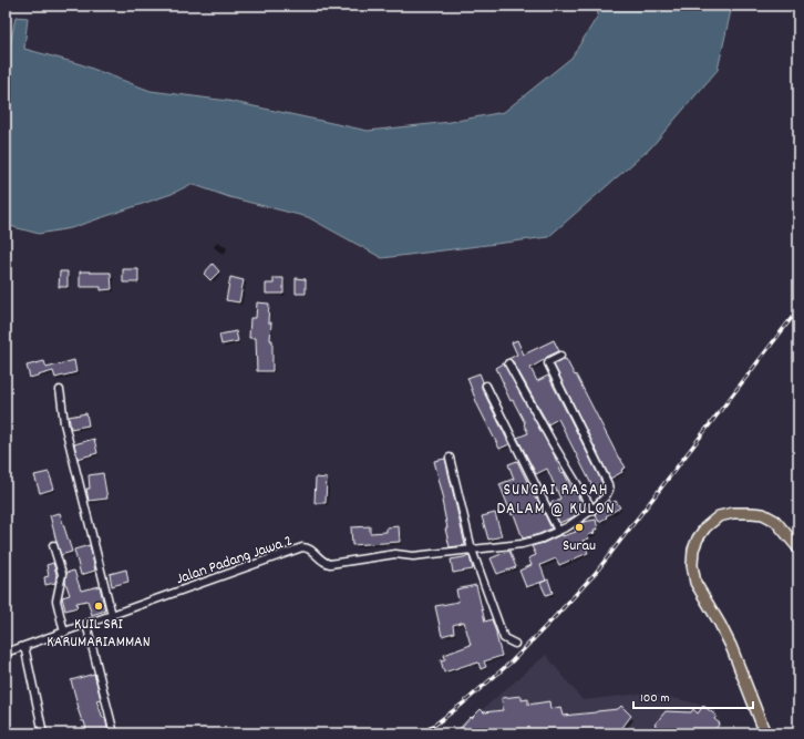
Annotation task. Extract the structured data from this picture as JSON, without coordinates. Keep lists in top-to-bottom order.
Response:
{
  "streets": {
    "street": ["Jalan Padang Jawa 2"]
  },
  "districts": ["SUNGAI RASAH DALAM @ KULON"],
  "places": ["Surau", "KUIL SRI KARUMARIAMMAN"],
  "scale_bar": "100 m"
}
